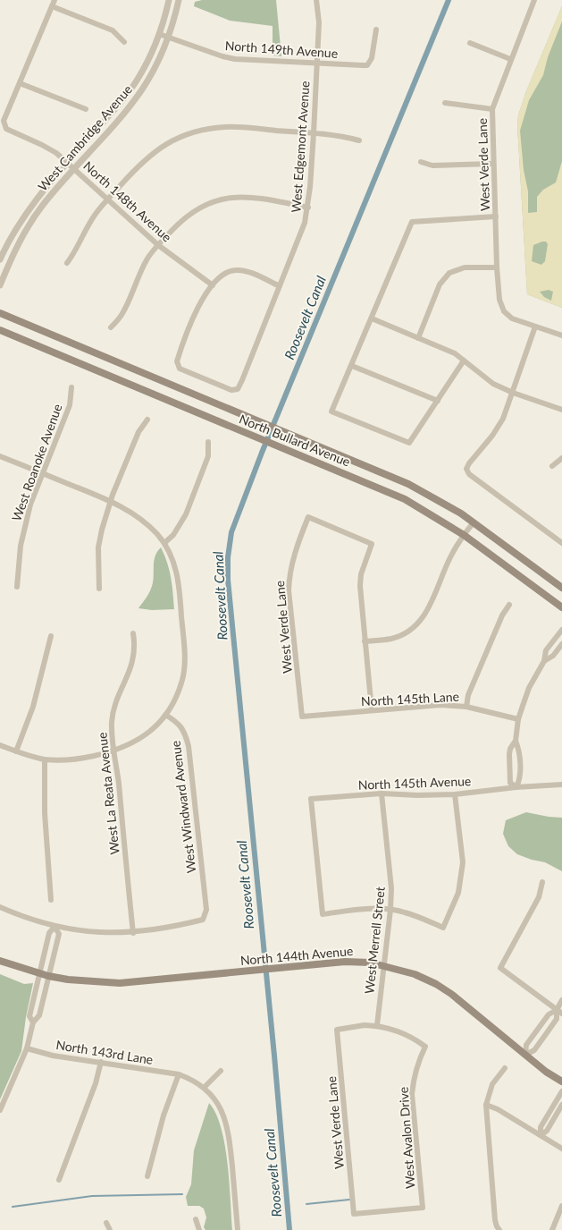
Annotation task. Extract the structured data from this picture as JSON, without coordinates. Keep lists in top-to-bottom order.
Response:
{
  "streets": {
    "main road": ["North Bullard Avenue", "North 144th Avenue"],
    "street": [
      "North 149th Avenue",
      "West Cambridge Avenue",
      "West Edgemont Avenue",
      "West Verde Lane",
      "North 148th Avenue",
      "West Roanoke Avenue",
      "North 145th Lane",
      "North 145th Avenue",
      "West La Reata Avenue",
      "West Windward Avenue",
      "West Merrell Street",
      "North 143rd Lane",
      "West Avalon Drive"
    ]
  },
  "crossings": [
    ["North 149th Avenue", "West Cambridge Avenue"],
    ["North 149th Avenue", "West Edgemont Avenue"],
    ["West Cambridge Avenue", "North 148th Avenue"],
    ["West Edgemont Avenue", "North 148th Avenue"],
    ["West Verde Lane", "North 145th Lane"],
    ["West Verde Lane", "West Merrell Street"],
    ["West Verde Lane", "West Avalon Drive"],
    ["North 145th Avenue", "West Merrell Street"],
    ["West La Reata Avenue", "West Windward Avenue"],
    ["West Merrell Street", "North 144th Avenue"],
    ["West Merrell Street", "West Avalon Drive"]
  ],
  "water": ["Roosevelt Canal"]
}
